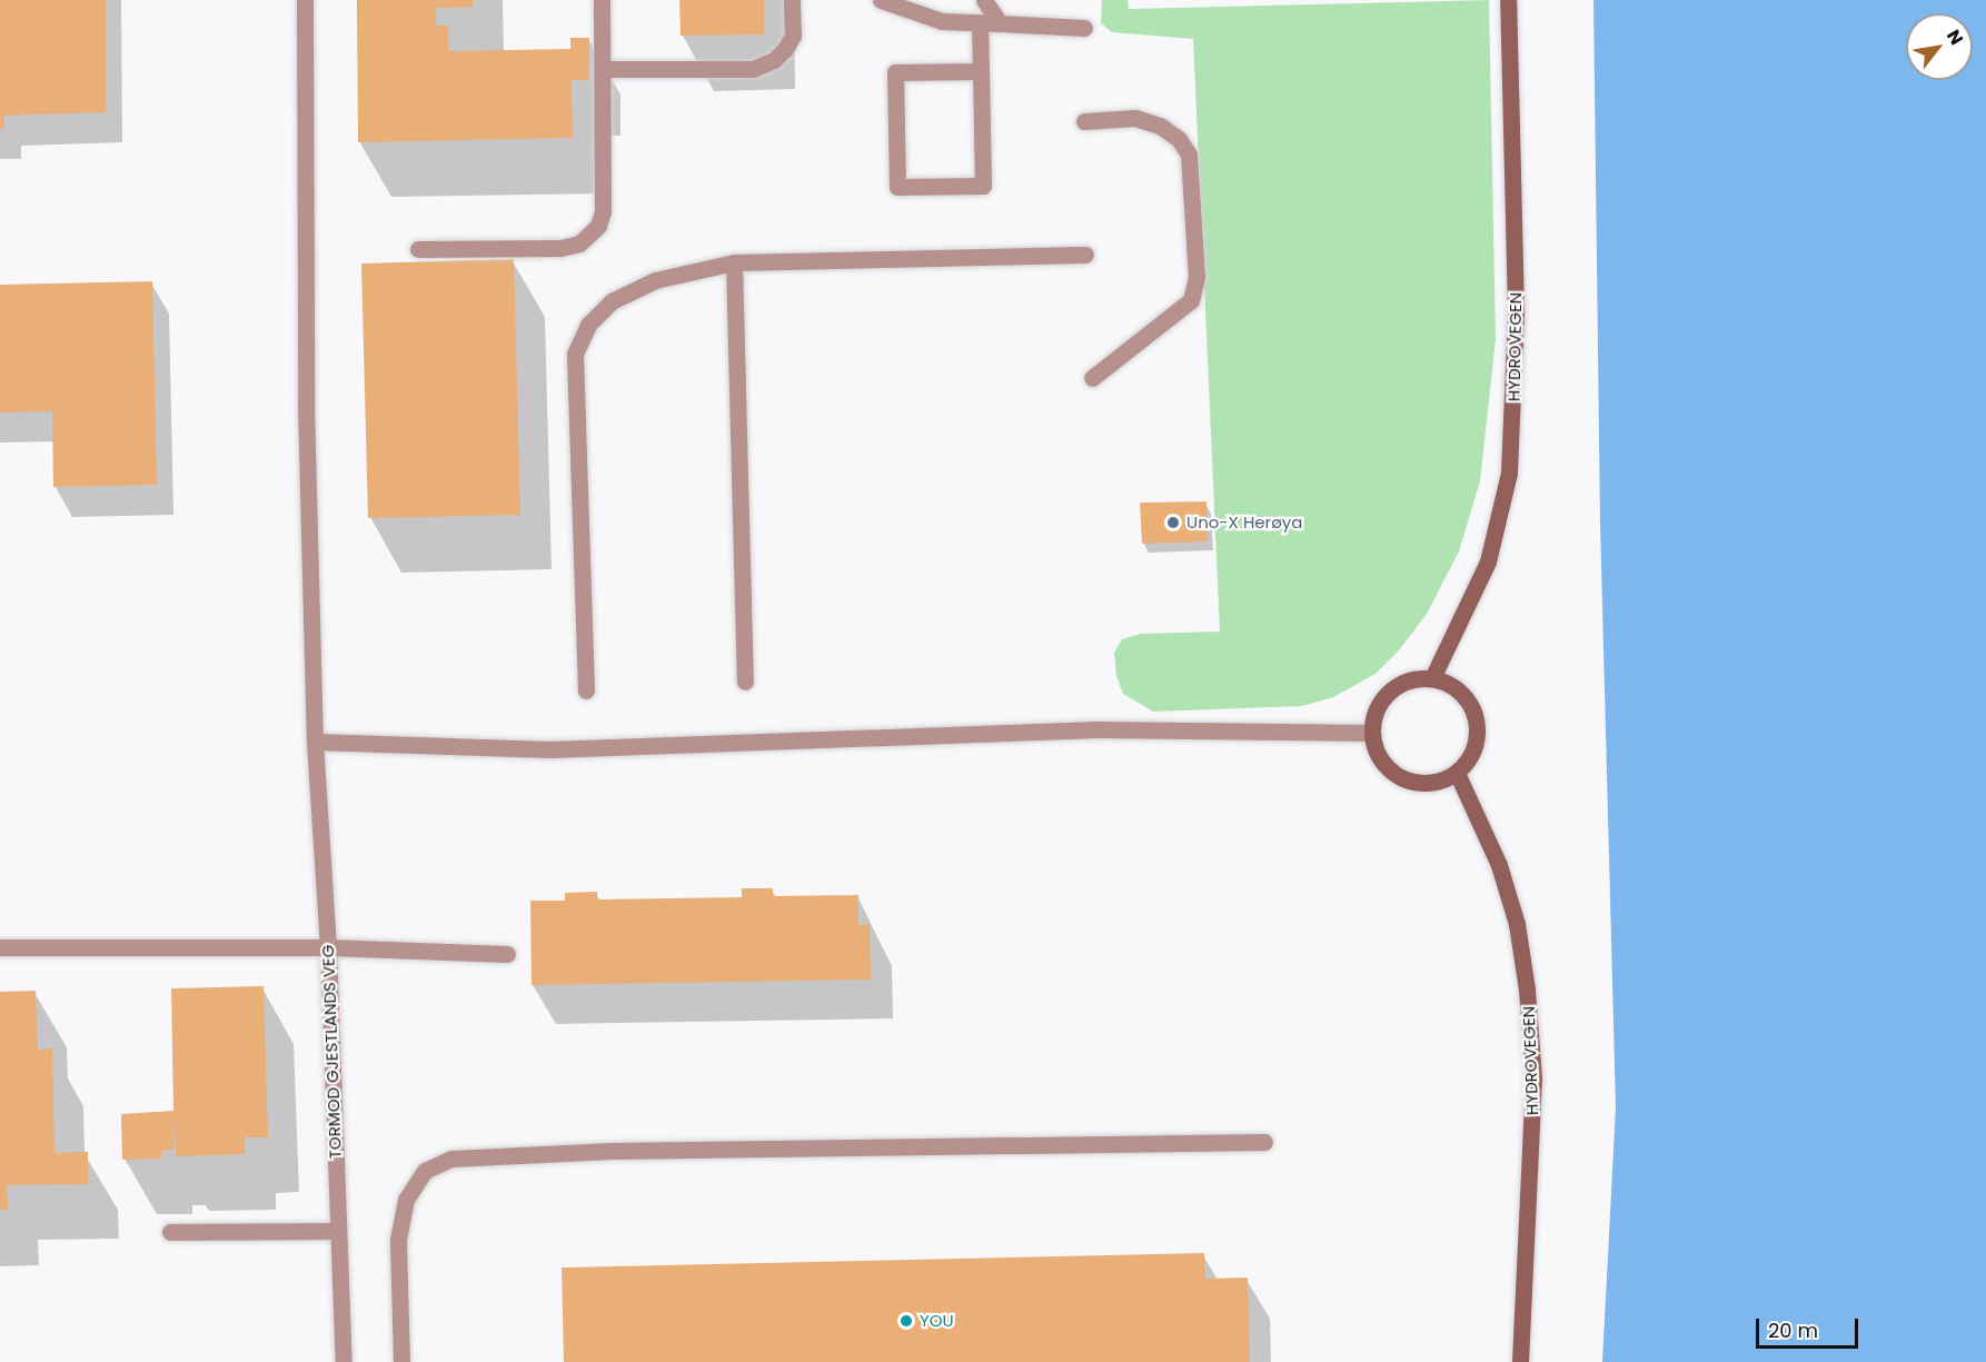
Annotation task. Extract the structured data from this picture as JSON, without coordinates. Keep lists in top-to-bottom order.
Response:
{
  "streets": {
    "street": ["HYDROVEGEN"],
    "lane": ["TORMOD GJESTLANDS VEG"]
  },
  "places": ["Uno-X Herøya", "YOU"],
  "scale_bar": "20 m",
  "north": "top right"
}
